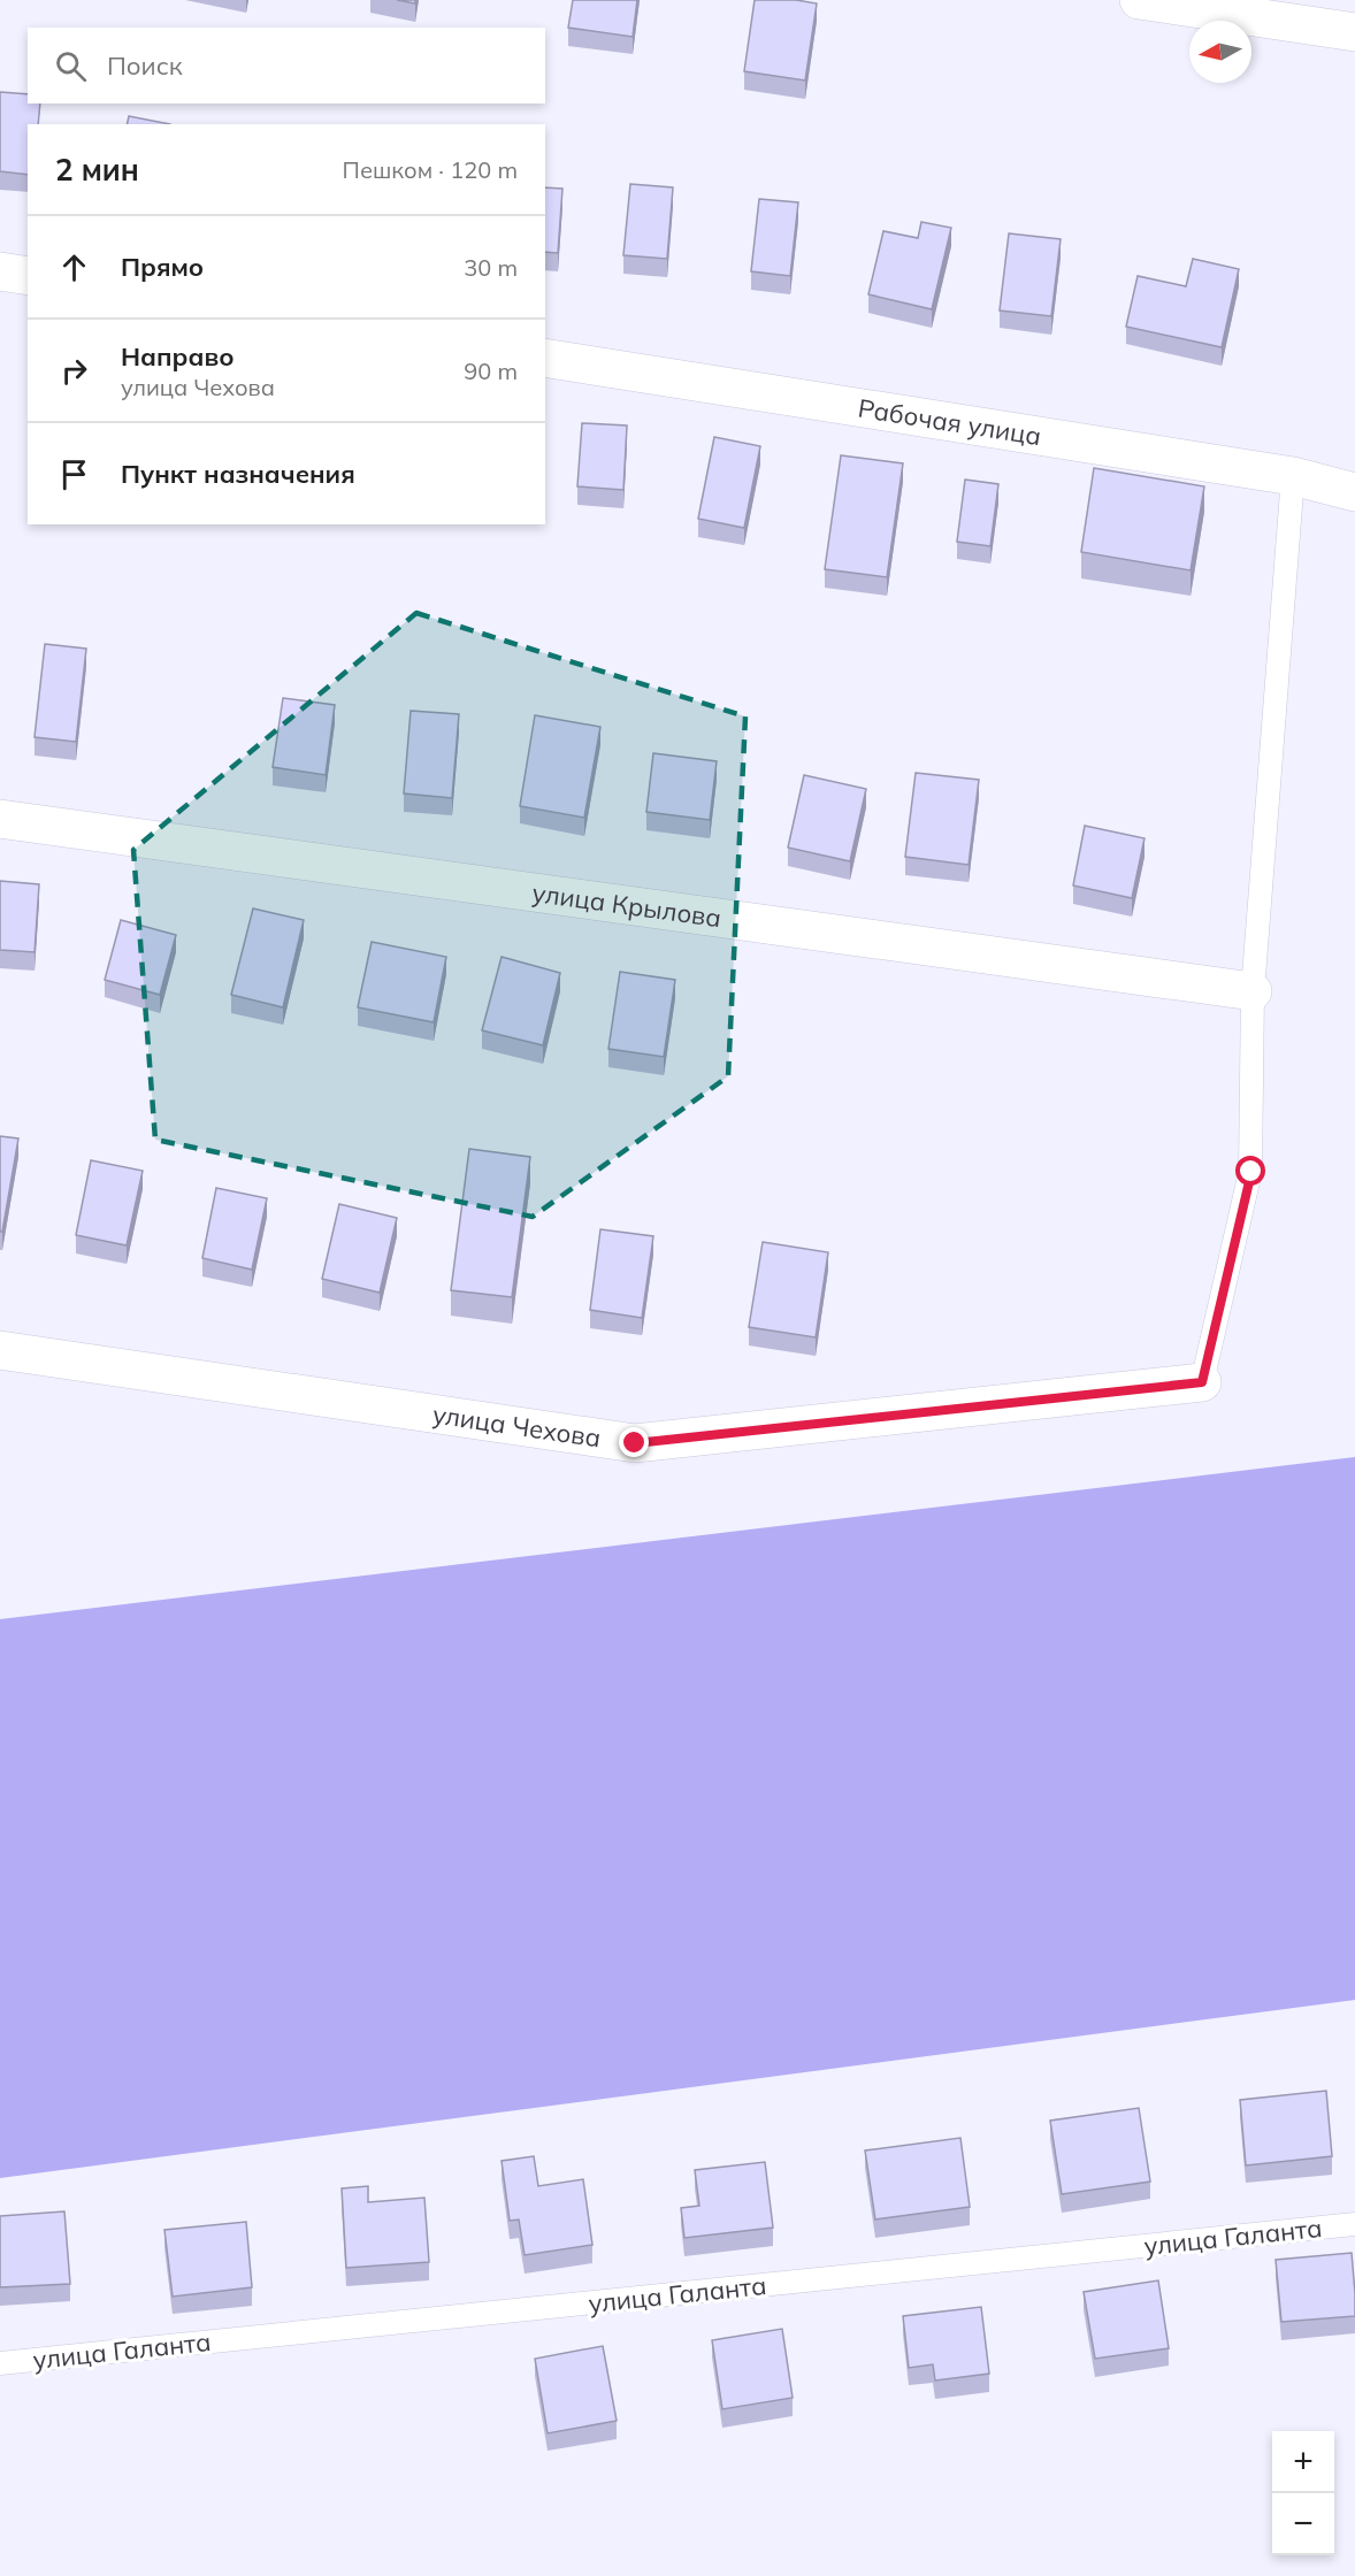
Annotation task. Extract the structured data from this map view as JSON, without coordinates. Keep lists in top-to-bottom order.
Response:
{
  "streets": {
    "street": ["Рабочая улица", "улица Крылова", "улица Чехова"],
    "lane": ["улица Галанта"]
  },
  "north": "left",
  "page": {
    "search": "Поиск",
    "heading": ["2 мин", "Пешком · 120 m"],
    "list": [
      ["Прямо", "30 m"],
      ["Направо", "улица Чехова", "90 m"],
      "Пункт назначения"
    ],
    "map_buttons": ["+", "−"]
  }
}
